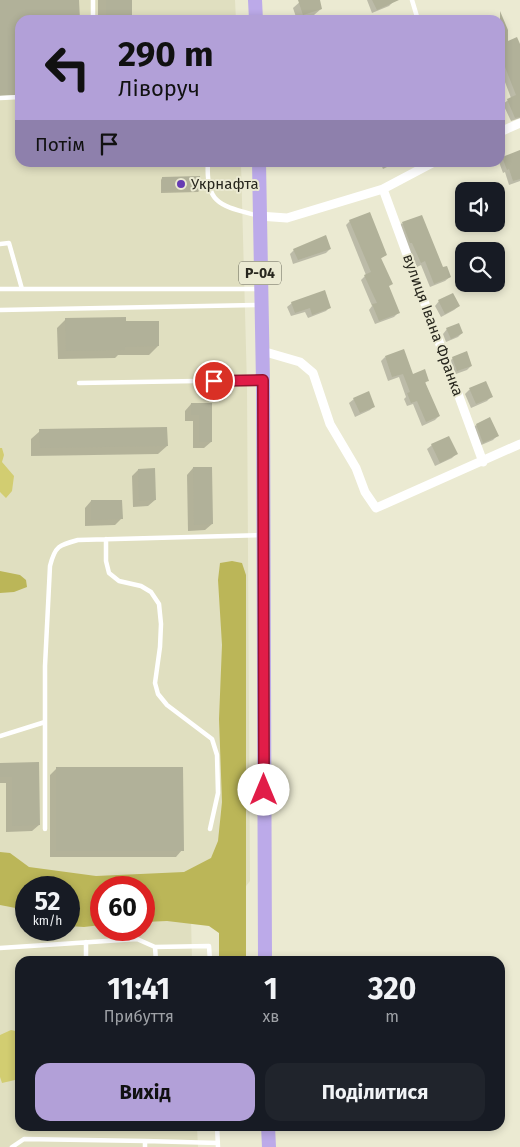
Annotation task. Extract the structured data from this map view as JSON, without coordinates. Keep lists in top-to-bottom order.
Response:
{
  "streets": {
    "main road": ["Р-04"],
    "street": ["вулиця Івана Франка"]
  },
  "places": ["Укрнафта"],
  "page": {
    "turn": ["290 m", "Ліворуч"],
    "then": "Потім",
    "speed": "52 km/h",
    "limit": "60",
    "eta": [
      "11:41",
      "Прибуття",
      "1",
      "хв",
      "320",
      "m"
    ],
    "buttons": ["Вихід", "Поділитися"]
  }
}
